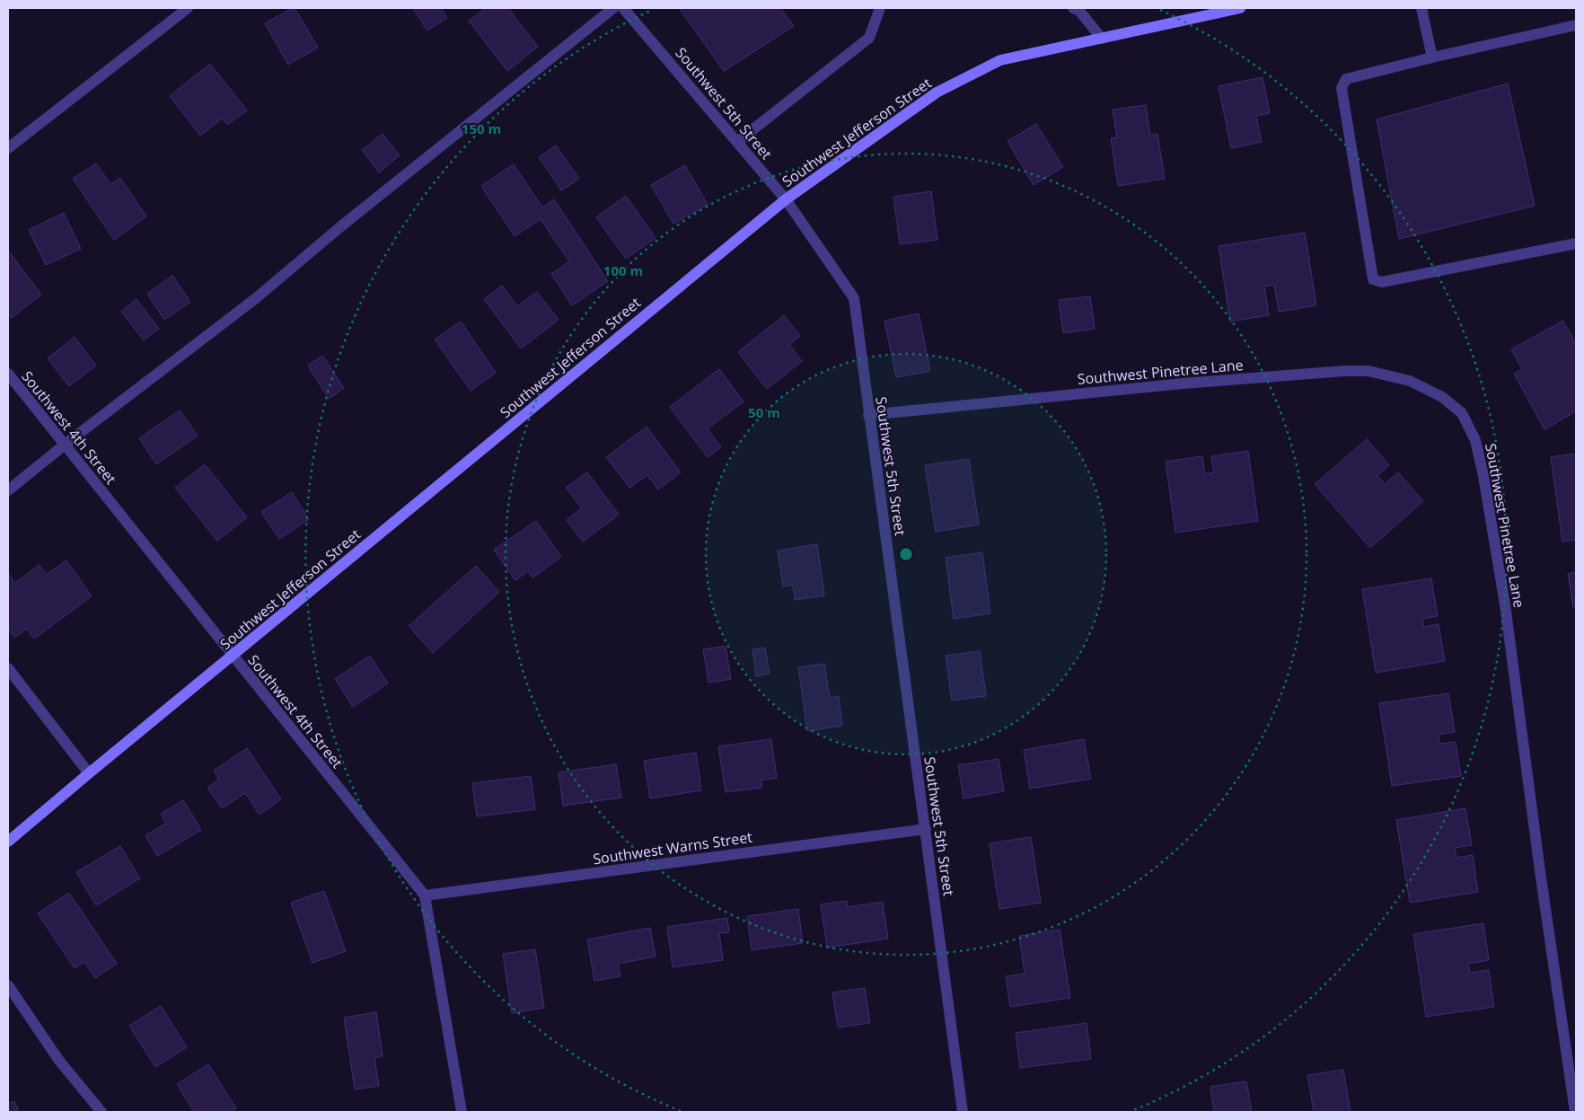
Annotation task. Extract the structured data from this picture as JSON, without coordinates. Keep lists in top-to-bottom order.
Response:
{
  "streets": {
    "main road": ["Southwest Jefferson Street"],
    "street": [
      "Southwest 5th Street",
      "Southwest Pinetree Lane",
      "Southwest 4th Street",
      "Southwest Warns Street"
    ]
  },
  "crossings": [
    ["Southwest 5th Street", "Southwest Jefferson Street"],
    ["Southwest 5th Street", "Southwest Pinetree Lane"],
    ["Southwest 5th Street", "Southwest Warns Street"],
    ["Southwest Jefferson Street", "Southwest 4th Street"],
    ["Southwest 4th Street", "Southwest Warns Street"]
  ],
  "rings": ["150 m", "100 m", "50 m"]
}
